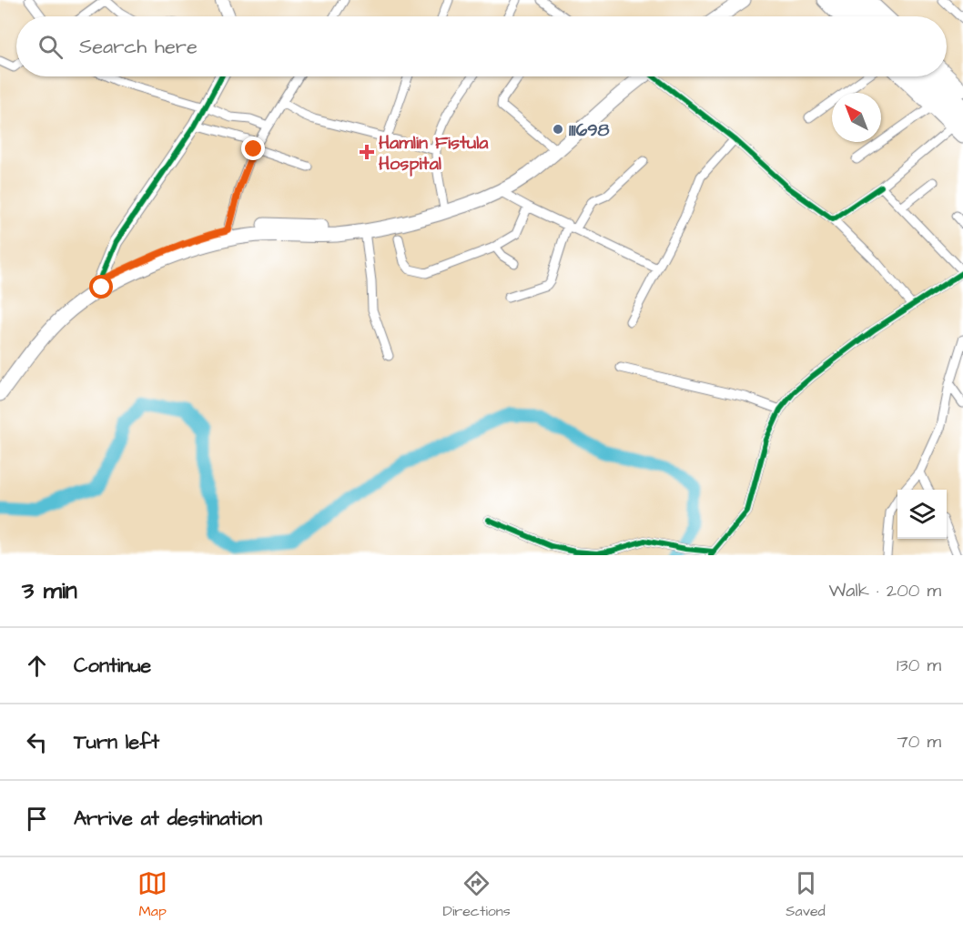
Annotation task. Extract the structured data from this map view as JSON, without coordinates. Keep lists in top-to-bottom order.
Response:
{
  "places": {
    "other": ["111698"],
    "health": ["Hamlin Fistula Hospital"]
  },
  "north": "top left",
  "page": {
    "search": "Search here",
    "heading": ["3 min", "Walk · 200 m"],
    "list": [
      ["Continue", "130 m"],
      ["Turn left", "70 m"],
      "Arrive at destination"
    ],
    "nav": ["Map", "Directions", "Saved"]
  }
}
